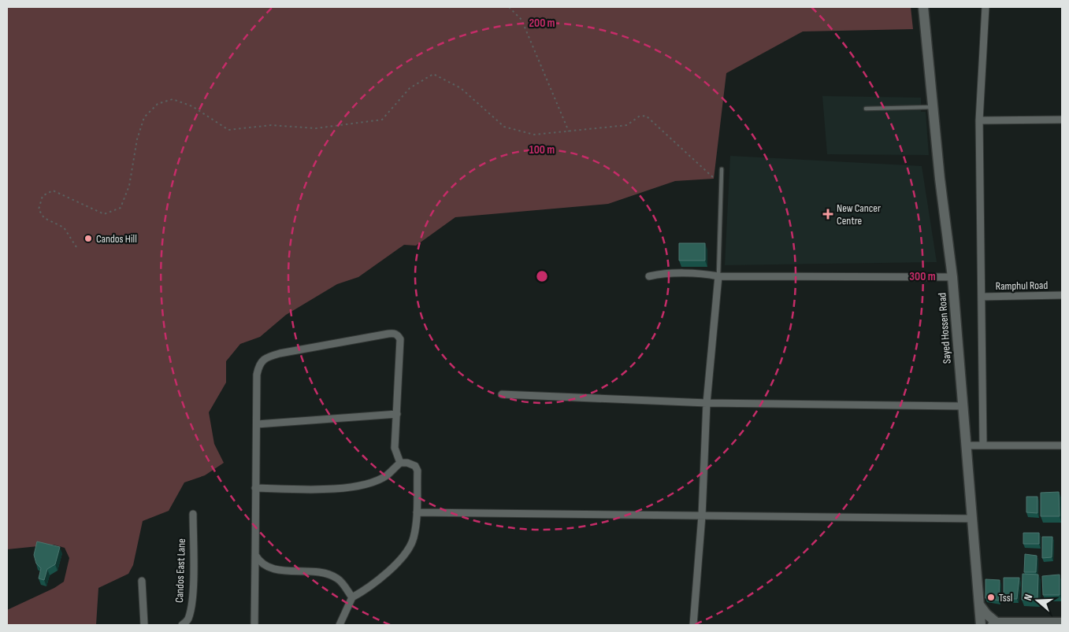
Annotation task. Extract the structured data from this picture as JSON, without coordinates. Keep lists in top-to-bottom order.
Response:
{
  "streets": {
    "main road": ["Sayed Hossen Road"],
    "street": ["Ramphul Road", "Candos East Lane"]
  },
  "places": {
    "health": ["New Cancer Centre"],
    "other": ["Candos Hill", "Tssl"]
  },
  "north": "left",
  "rings": ["200 m", "100 m", "300 m"]
}
